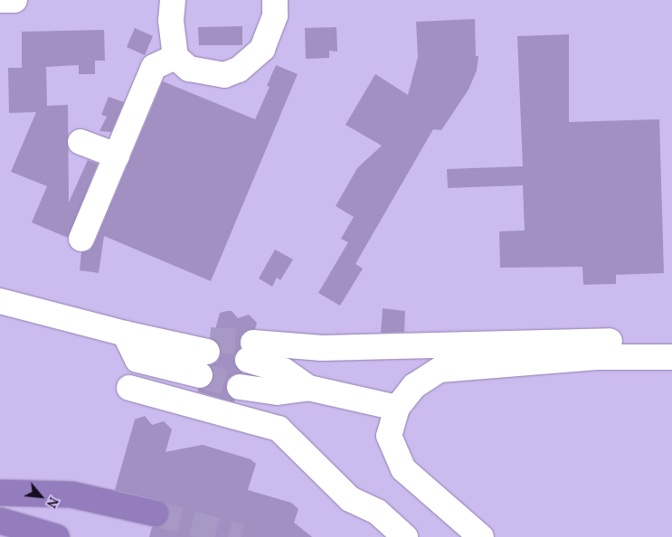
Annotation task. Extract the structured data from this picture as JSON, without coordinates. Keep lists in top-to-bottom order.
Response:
{
  "north": "bottom right"
}
